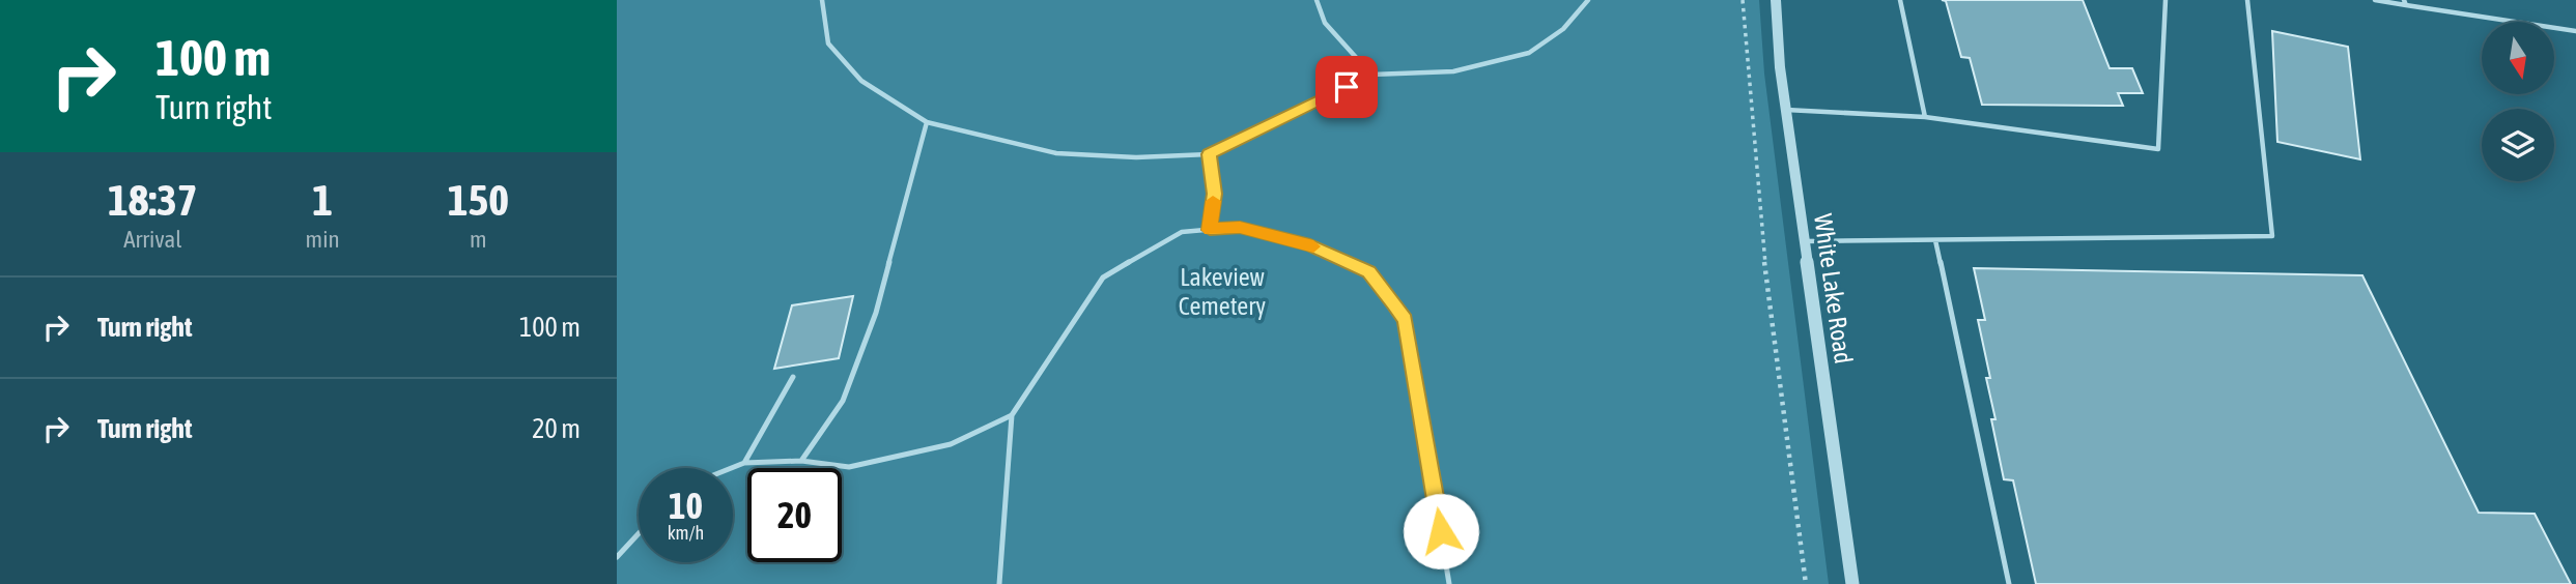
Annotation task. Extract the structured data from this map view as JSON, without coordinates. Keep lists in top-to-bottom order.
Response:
{
  "streets": {
    "street": ["White Lake Road"]
  },
  "parks": ["Lakeview Cemetery"],
  "north": "bottom",
  "page": {
    "turn": ["100 m", "Turn right"],
    "eta": [
      "18:37",
      "Arrival",
      "1",
      "min",
      "150",
      "m"
    ],
    "list": [
      {
        "name": "Turn right",
        "value": "100 m"
      },
      {
        "name": "Turn right",
        "value": "20 m"
      }
    ],
    "speed": "10 km/h",
    "limit": "20"
  }
}
